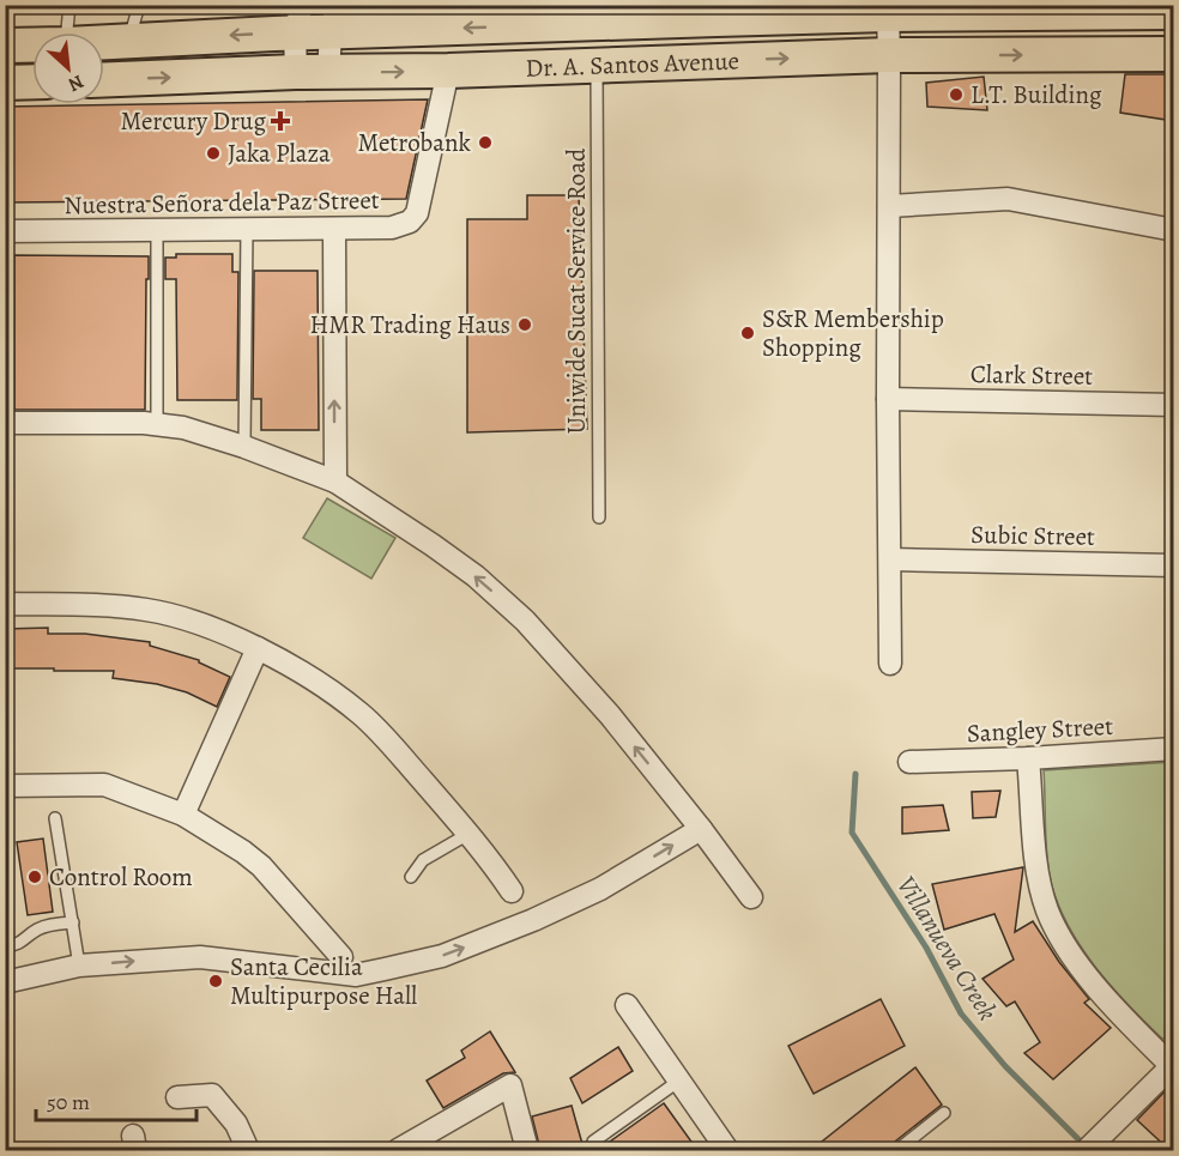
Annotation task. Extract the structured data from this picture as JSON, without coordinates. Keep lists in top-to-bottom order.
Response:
{
  "streets": {
    "main road": ["Dr. A. Santos Avenue"],
    "street": [
      "Nuestra Señora dela Paz Street",
      "Clark Street",
      "Subic Street",
      "Sangley Street"
    ],
    "lane": ["Uniwide Sucat Service Road"]
  },
  "crossings": [
    ["Dr. A. Santos Avenue", "Nuestra Señora dela Paz Street"],
    ["Dr. A. Santos Avenue", "Uniwide Sucat Service Road"]
  ],
  "water": ["Villanueva Creek"],
  "places": {
    "other": [
      "L.T. Building",
      "Metrobank",
      "Jaka Plaza",
      "HMR Trading Haus",
      "S&R Membership Shopping",
      "Control Room",
      "Santa Cecilia Multipurpose Hall"
    ],
    "health": ["Mercury Drug"]
  },
  "scale_bar": "50 m",
  "north": "bottom right"
}
